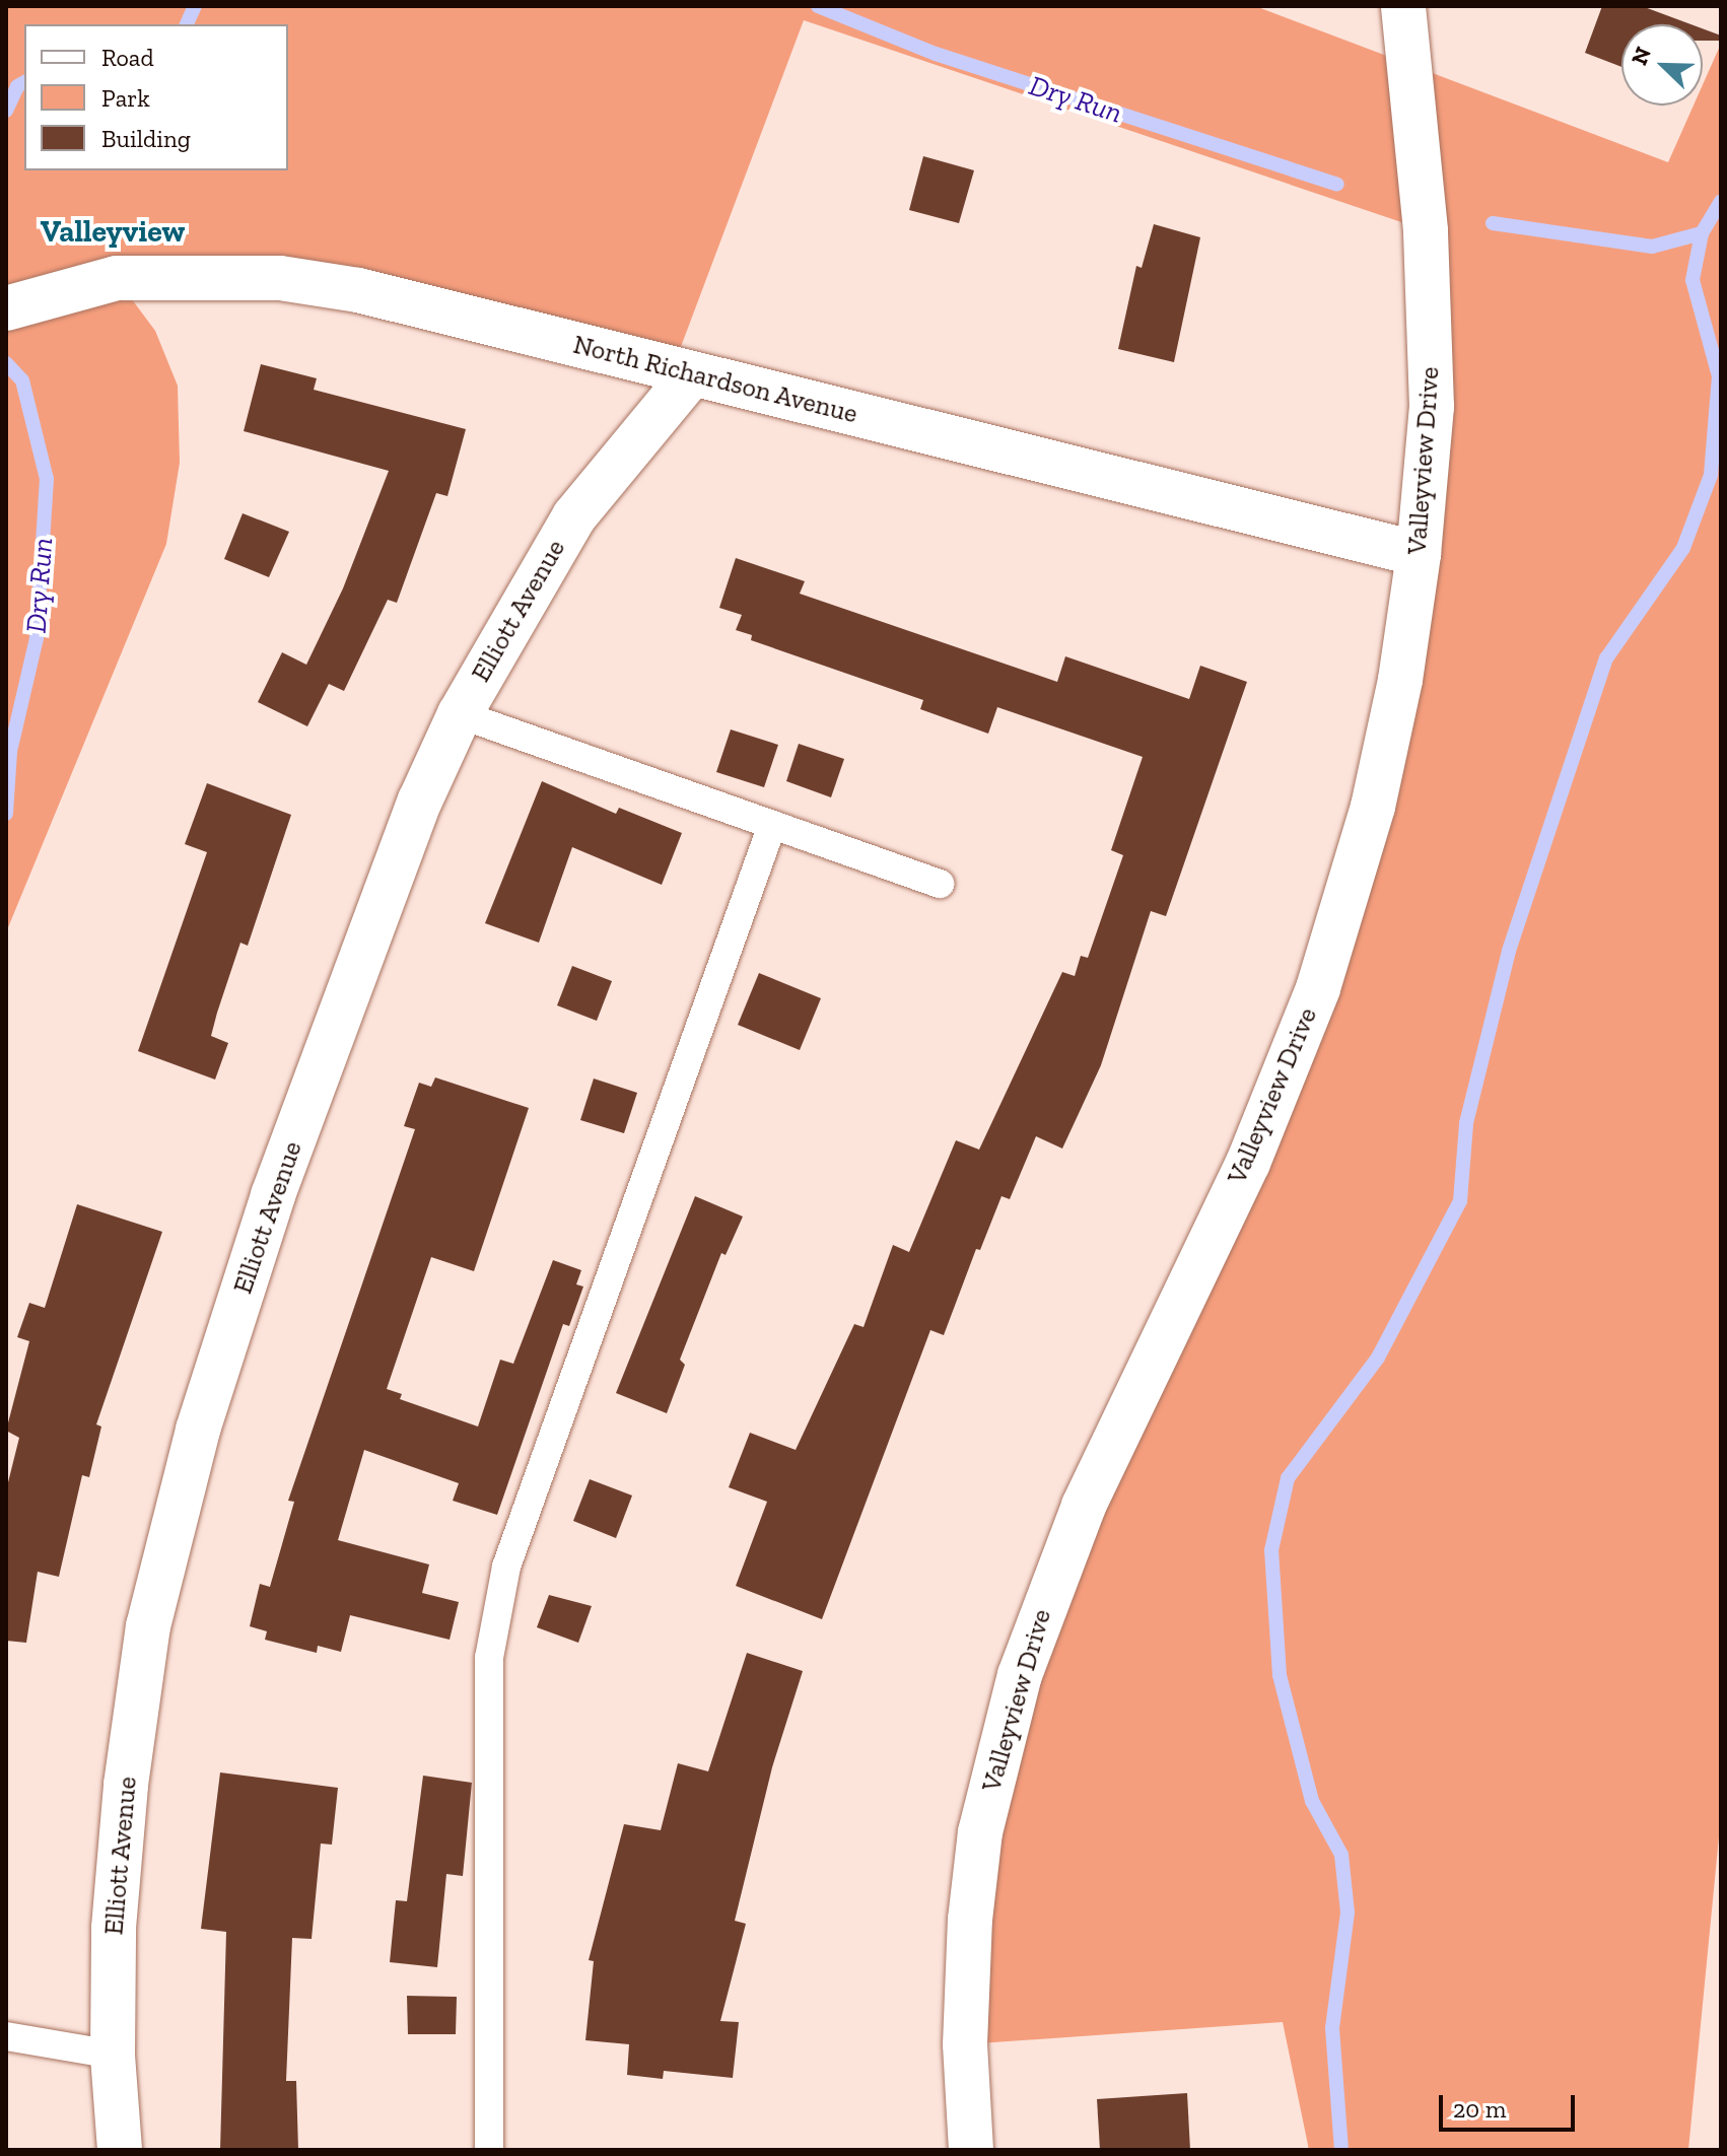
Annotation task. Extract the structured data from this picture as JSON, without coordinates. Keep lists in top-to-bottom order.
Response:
{
  "streets": {
    "street": ["North Richardson Avenue", "Valleyview Drive", "Elliott Avenue"]
  },
  "crossings": [
    ["North Richardson Avenue", "Valleyview Drive"],
    ["North Richardson Avenue", "Elliott Avenue"]
  ],
  "districts": ["Valleyview"],
  "water": ["Dry Run"],
  "legend": ["Road", "Park", "Building"],
  "scale_bar": "20 m",
  "north": "top left"
}
